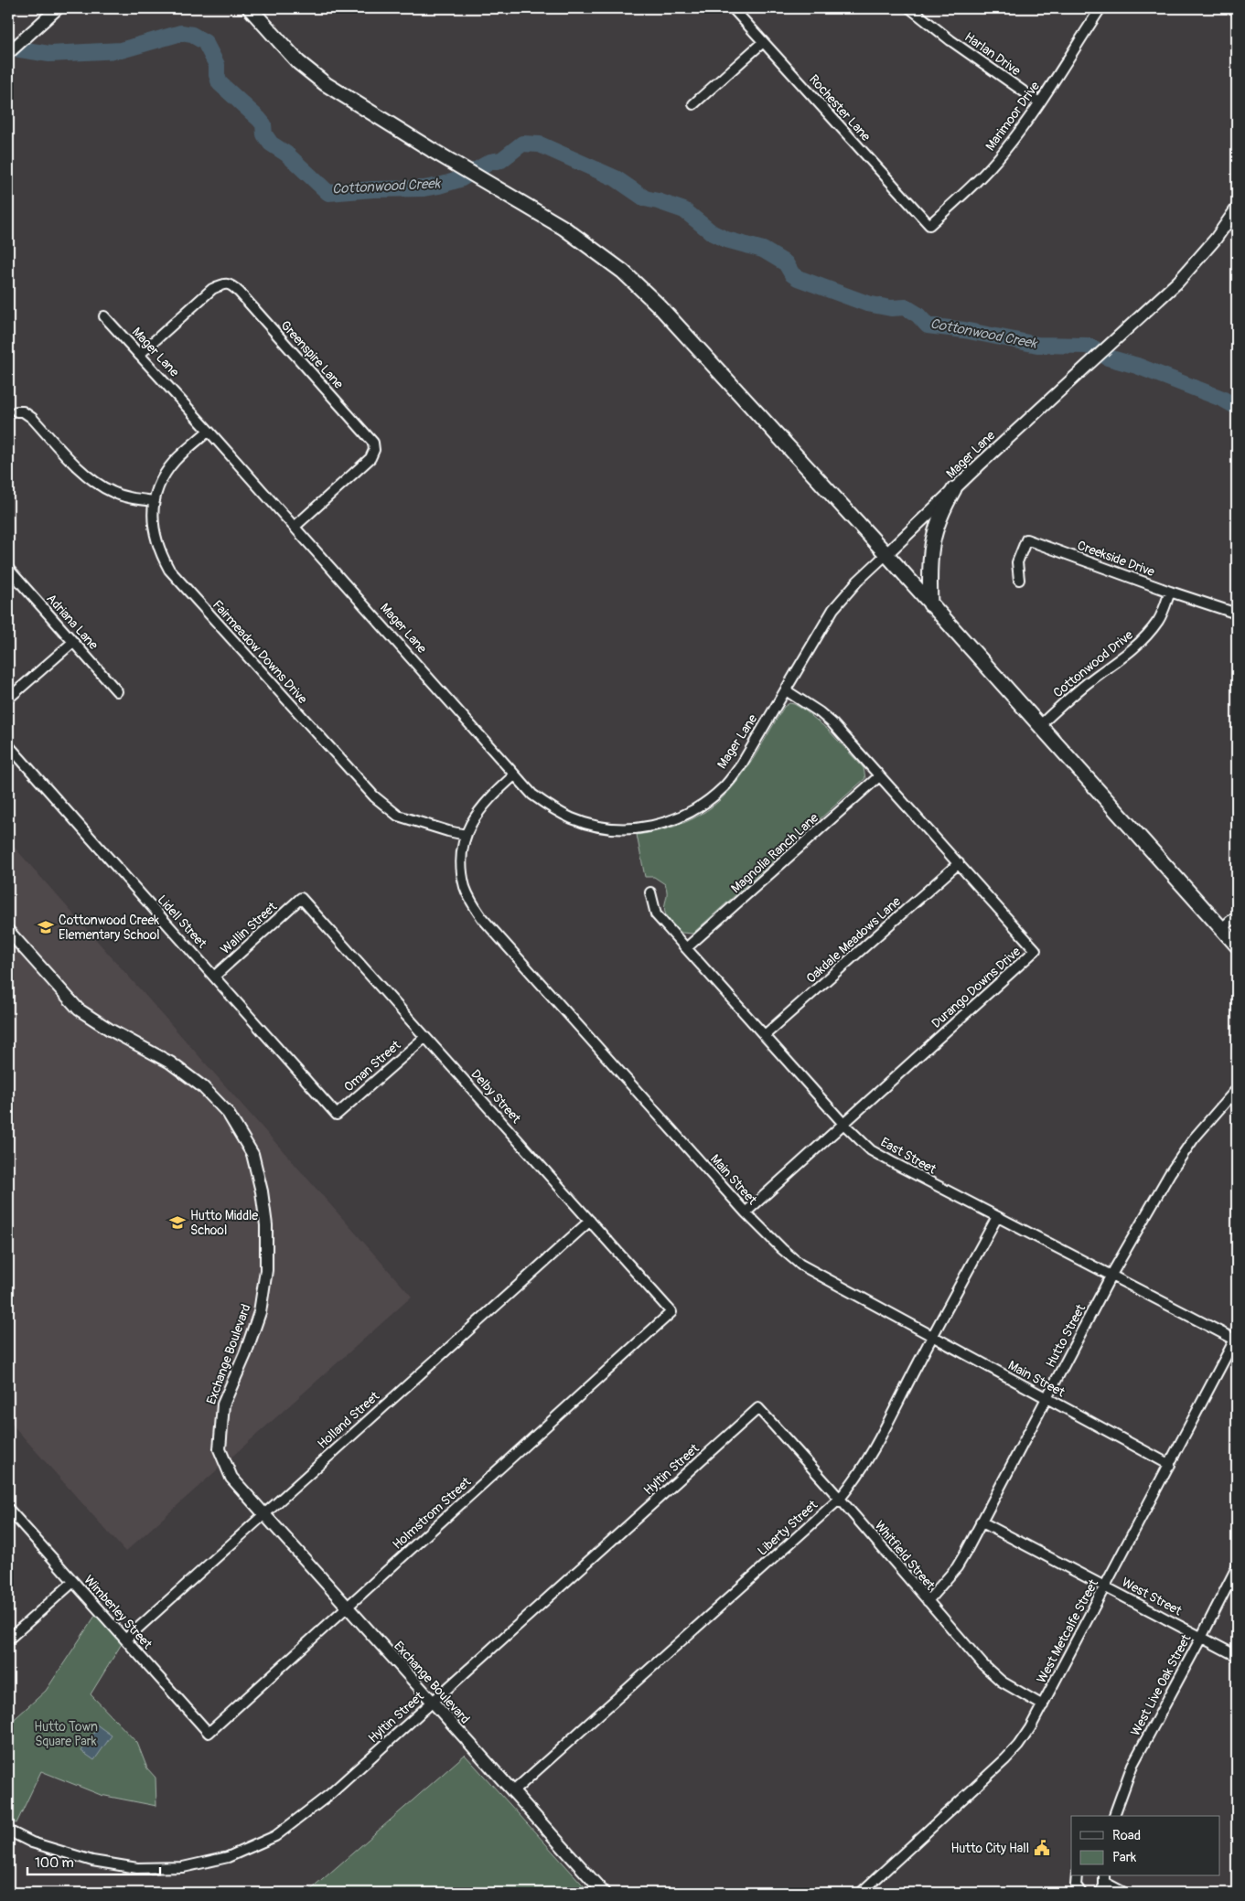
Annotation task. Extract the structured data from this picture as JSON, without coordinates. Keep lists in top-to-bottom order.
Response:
{
  "streets": {
    "street": [
      "Harlan Drive",
      "Rochester Lane",
      "Marimoor Drive",
      "Mager Lane",
      "Greenspire Lane",
      "Creekside Drive",
      "Adriana Lane",
      "Fairmeadow Downs Drive",
      "Cottonwood Drive",
      "Magnolia Ranch Lane",
      "Lidell Street",
      "Wallin Street",
      "Oakdale Meadows Lane",
      "Durango Downs Drive",
      "Oman Street",
      "Delby Street",
      "East Street",
      "Main Street",
      "Hutto Street",
      "Exchange Boulevard",
      "Holland Street",
      "Hyltin Street",
      "Holmstrom Street",
      "Liberty Street",
      "Whitfield Street",
      "West Street",
      "Wimberley Street",
      "West Metcalfe Street",
      "West Live Oak Street"
    ]
  },
  "crossings": [
    ["Harlan Drive", "Marimoor Drive"],
    ["Rochester Lane", "Marimoor Drive"],
    ["Mager Lane", "Greenspire Lane"],
    ["Mager Lane", "Fairmeadow Downs Drive"],
    ["Mager Lane", "Durango Downs Drive"],
    ["Mager Lane", "Main Street"],
    ["Creekside Drive", "Cottonwood Drive"],
    ["Fairmeadow Downs Drive", "Main Street"],
    ["Magnolia Ranch Lane", "Durango Downs Drive"],
    ["Magnolia Ranch Lane", "East Street"],
    ["Lidell Street", "Wallin Street"],
    ["Lidell Street", "Oman Street"],
    ["Wallin Street", "Delby Street"],
    ["Oakdale Meadows Lane", "Durango Downs Drive"],
    ["Oakdale Meadows Lane", "East Street"],
    ["Durango Downs Drive", "East Street"],
    ["Durango Downs Drive", "Main Street"],
    ["Oman Street", "Delby Street"],
    ["Delby Street", "Holland Street"],
    ["Delby Street", "Holmstrom Street"],
    ["East Street", "Hutto Street"],
    ["East Street", "Liberty Street"],
    ["East Street", "West Metcalfe Street"],
    ["Main Street", "Hutto Street"],
    ["Main Street", "Liberty Street"],
    ["Main Street", "West Metcalfe Street"],
    ["Hutto Street", "Whitfield Street"],
    ["Hutto Street", "West Street"],
    ["Exchange Boulevard", "Holland Street"],
    ["Exchange Boulevard", "Hyltin Street"],
    ["Exchange Boulevard", "Holmstrom Street"],
    ["Exchange Boulevard", "Liberty Street"],
    ["Holland Street", "Wimberley Street"],
    ["Hyltin Street", "Whitfield Street"],
    ["Holmstrom Street", "Wimberley Street"],
    ["Liberty Street", "Whitfield Street"],
    ["Whitfield Street", "West Metcalfe Street"],
    ["West Street", "West Metcalfe Street"],
    ["West Street", "West Live Oak Street"]
  ],
  "water": ["Cottonwood Creek"],
  "parks": ["Hutto Town Square Park"],
  "places": {
    "school or university": ["Cottonwood Creek Elementary School", "Hutto Middle School"],
    "public building": ["Hutto City Hall"]
  },
  "legend": ["Road", "Park"],
  "scale_bar": "100 m"
}
